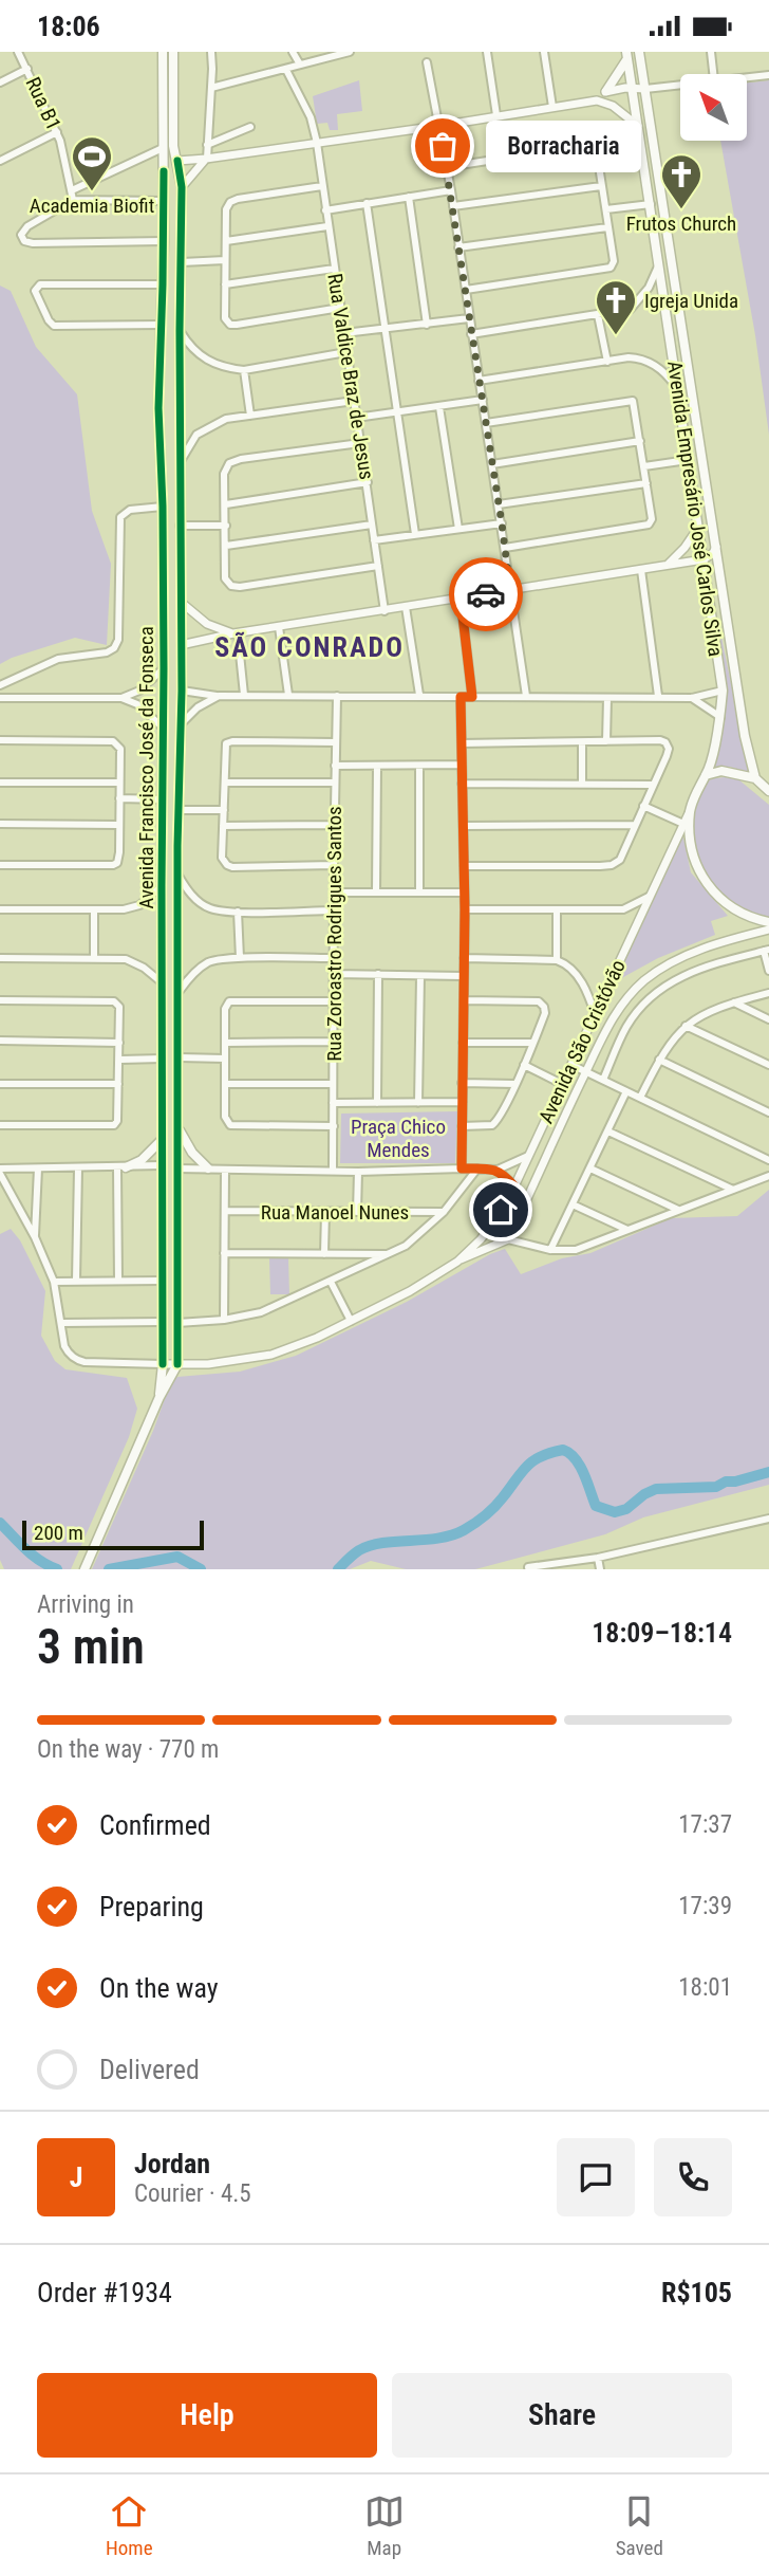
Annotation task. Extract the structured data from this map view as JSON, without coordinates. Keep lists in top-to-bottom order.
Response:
{
  "streets": {
    "main road": ["Avenida Empresário José Carlos Silva", "Avenida Francisco José da Fonseca"],
    "street": [
      "Rua B1",
      "Rua Valdice Braz de Jesus",
      "Rua Zoroastro Rodrigues Santos",
      "Avenida São Cristóvão",
      "Rua Manoel Nunes"
    ]
  },
  "crossings": [
    ["Avenida Empresário José Carlos Silva", "Avenida São Cristóvão"]
  ],
  "districts": ["SÃO CONRADO"],
  "parks": ["Praça Chico Mendes"],
  "places": {
    "other": ["Borracharia"],
    "sports": ["Academia Biofit"],
    "church": ["Frutos Church", "Igreja Unida"]
  },
  "scale_bar": "200 m",
  "north": "top left",
  "page": {
    "status": "18:06",
    "bubble": "Borracharia",
    "scale": "200 m",
    "heading": ["3 min", "Arriving in", "18:09–18:14"],
    "panel": [
      "Jordan",
      "Courier · 4.5",
      "Order #1934",
      "R$105"
    ],
    "bar": "On the way · 770 m",
    "list": [
      ["Confirmed", "17:37"],
      ["Preparing", "17:39"],
      ["On the way", "18:01"],
      "Delivered"
    ],
    "round": "J",
    "buttons": ["Help", "Share"],
    "tabs": ["Home", "Map", "Saved"]
  }
}
